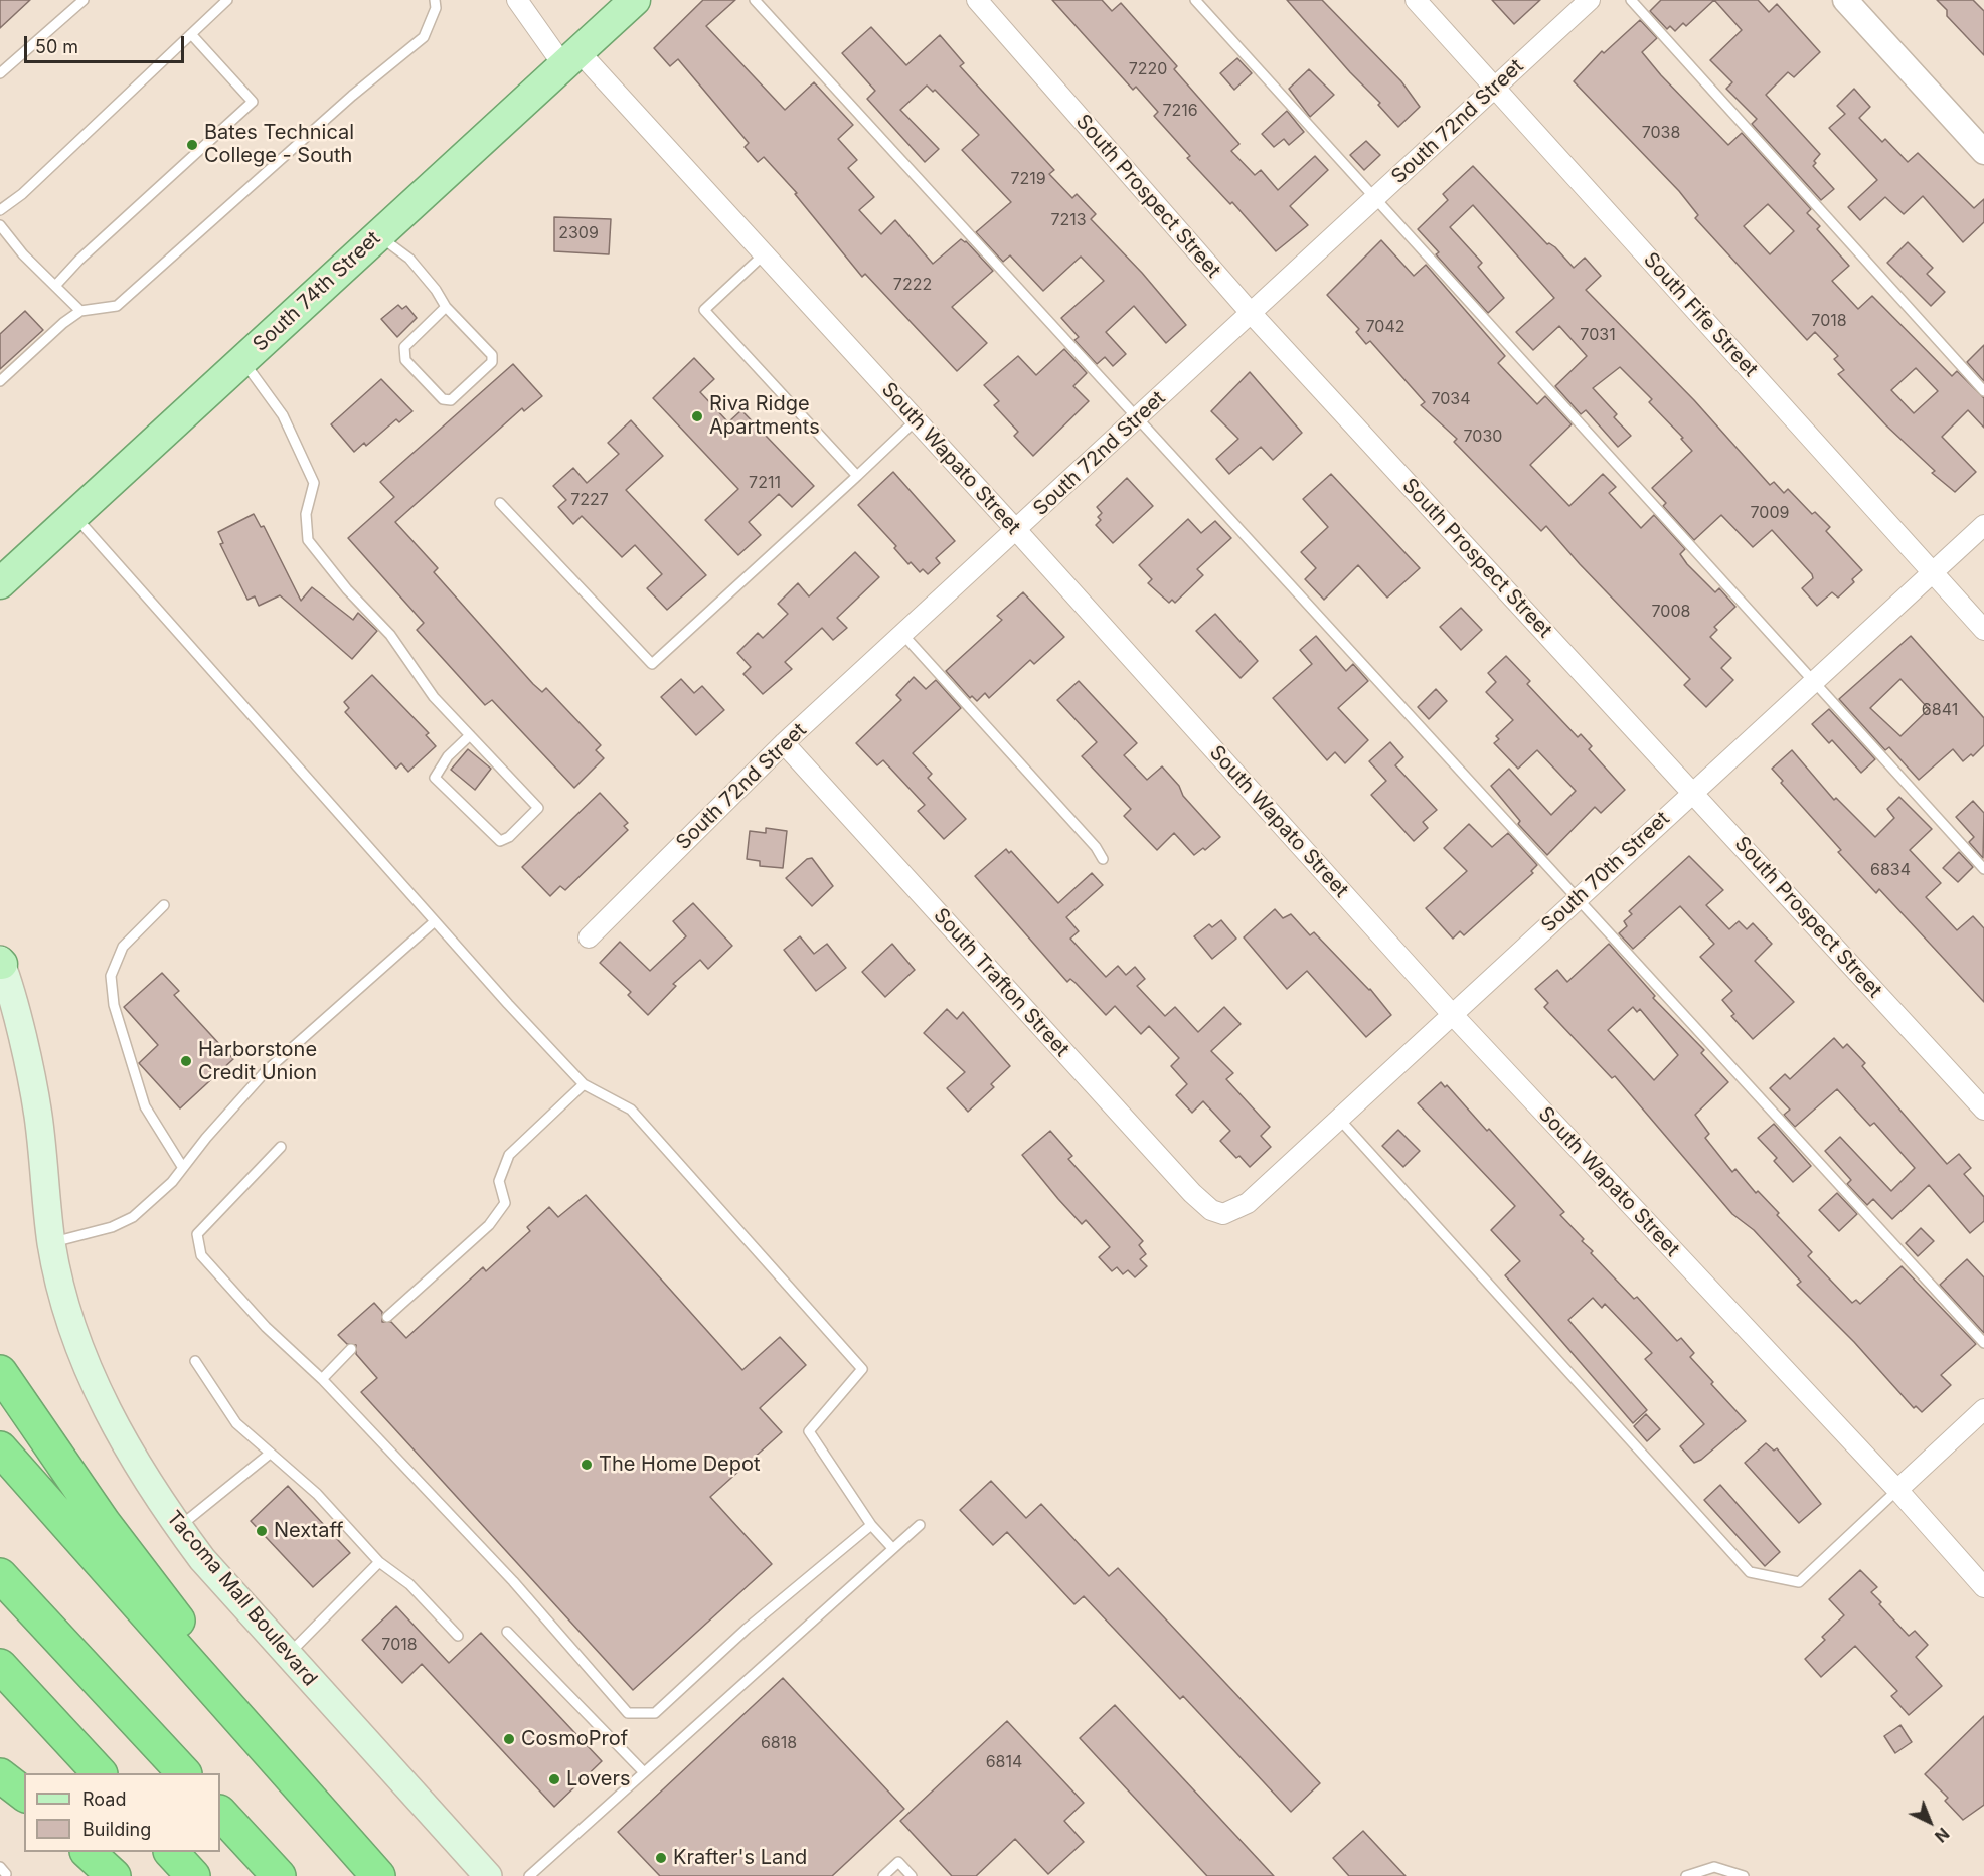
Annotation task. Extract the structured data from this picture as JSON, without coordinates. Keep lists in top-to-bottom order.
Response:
{
  "streets": {
    "main road": ["South 74th Street", "Tacoma Mall Boulevard"],
    "street": [
      "South 72nd Street",
      "South Prospect Street",
      "South Fife Street",
      "South Wapato Street",
      "South 70th Street",
      "South Trafton Street"
    ]
  },
  "crossings": [
    ["South 72nd Street", "South Prospect Street"],
    ["South 72nd Street", "South Fife Street"],
    ["South 72nd Street", "South Wapato Street"],
    ["South 72nd Street", "South Trafton Street"],
    ["South Prospect Street", "South 70th Street"],
    ["South 74th Street", "South Wapato Street"],
    ["South Fife Street", "South 70th Street"],
    ["South Wapato Street", "South 70th Street"],
    ["South 70th Street", "South Trafton Street"]
  ],
  "places": [
    "Bates Technical College - South",
    "Riva Ridge Apartments",
    "Harborstone Credit Union",
    "The Home Depot",
    "Nextaff",
    "CosmoProf",
    "Lovers",
    "Krafter's Land"
  ],
  "house_numbers": [
    "7220",
    "7216",
    "7038",
    "7219",
    "7213",
    "2309",
    "7222",
    "7018",
    "7042",
    "7031",
    "7034",
    "7030",
    "7211",
    "7227",
    "7009",
    "7008",
    "6841",
    "6834",
    "7018",
    "6818",
    "6814"
  ],
  "legend": ["Road", "Building"],
  "scale_bar": "50 m",
  "north": "bottom right"
}
